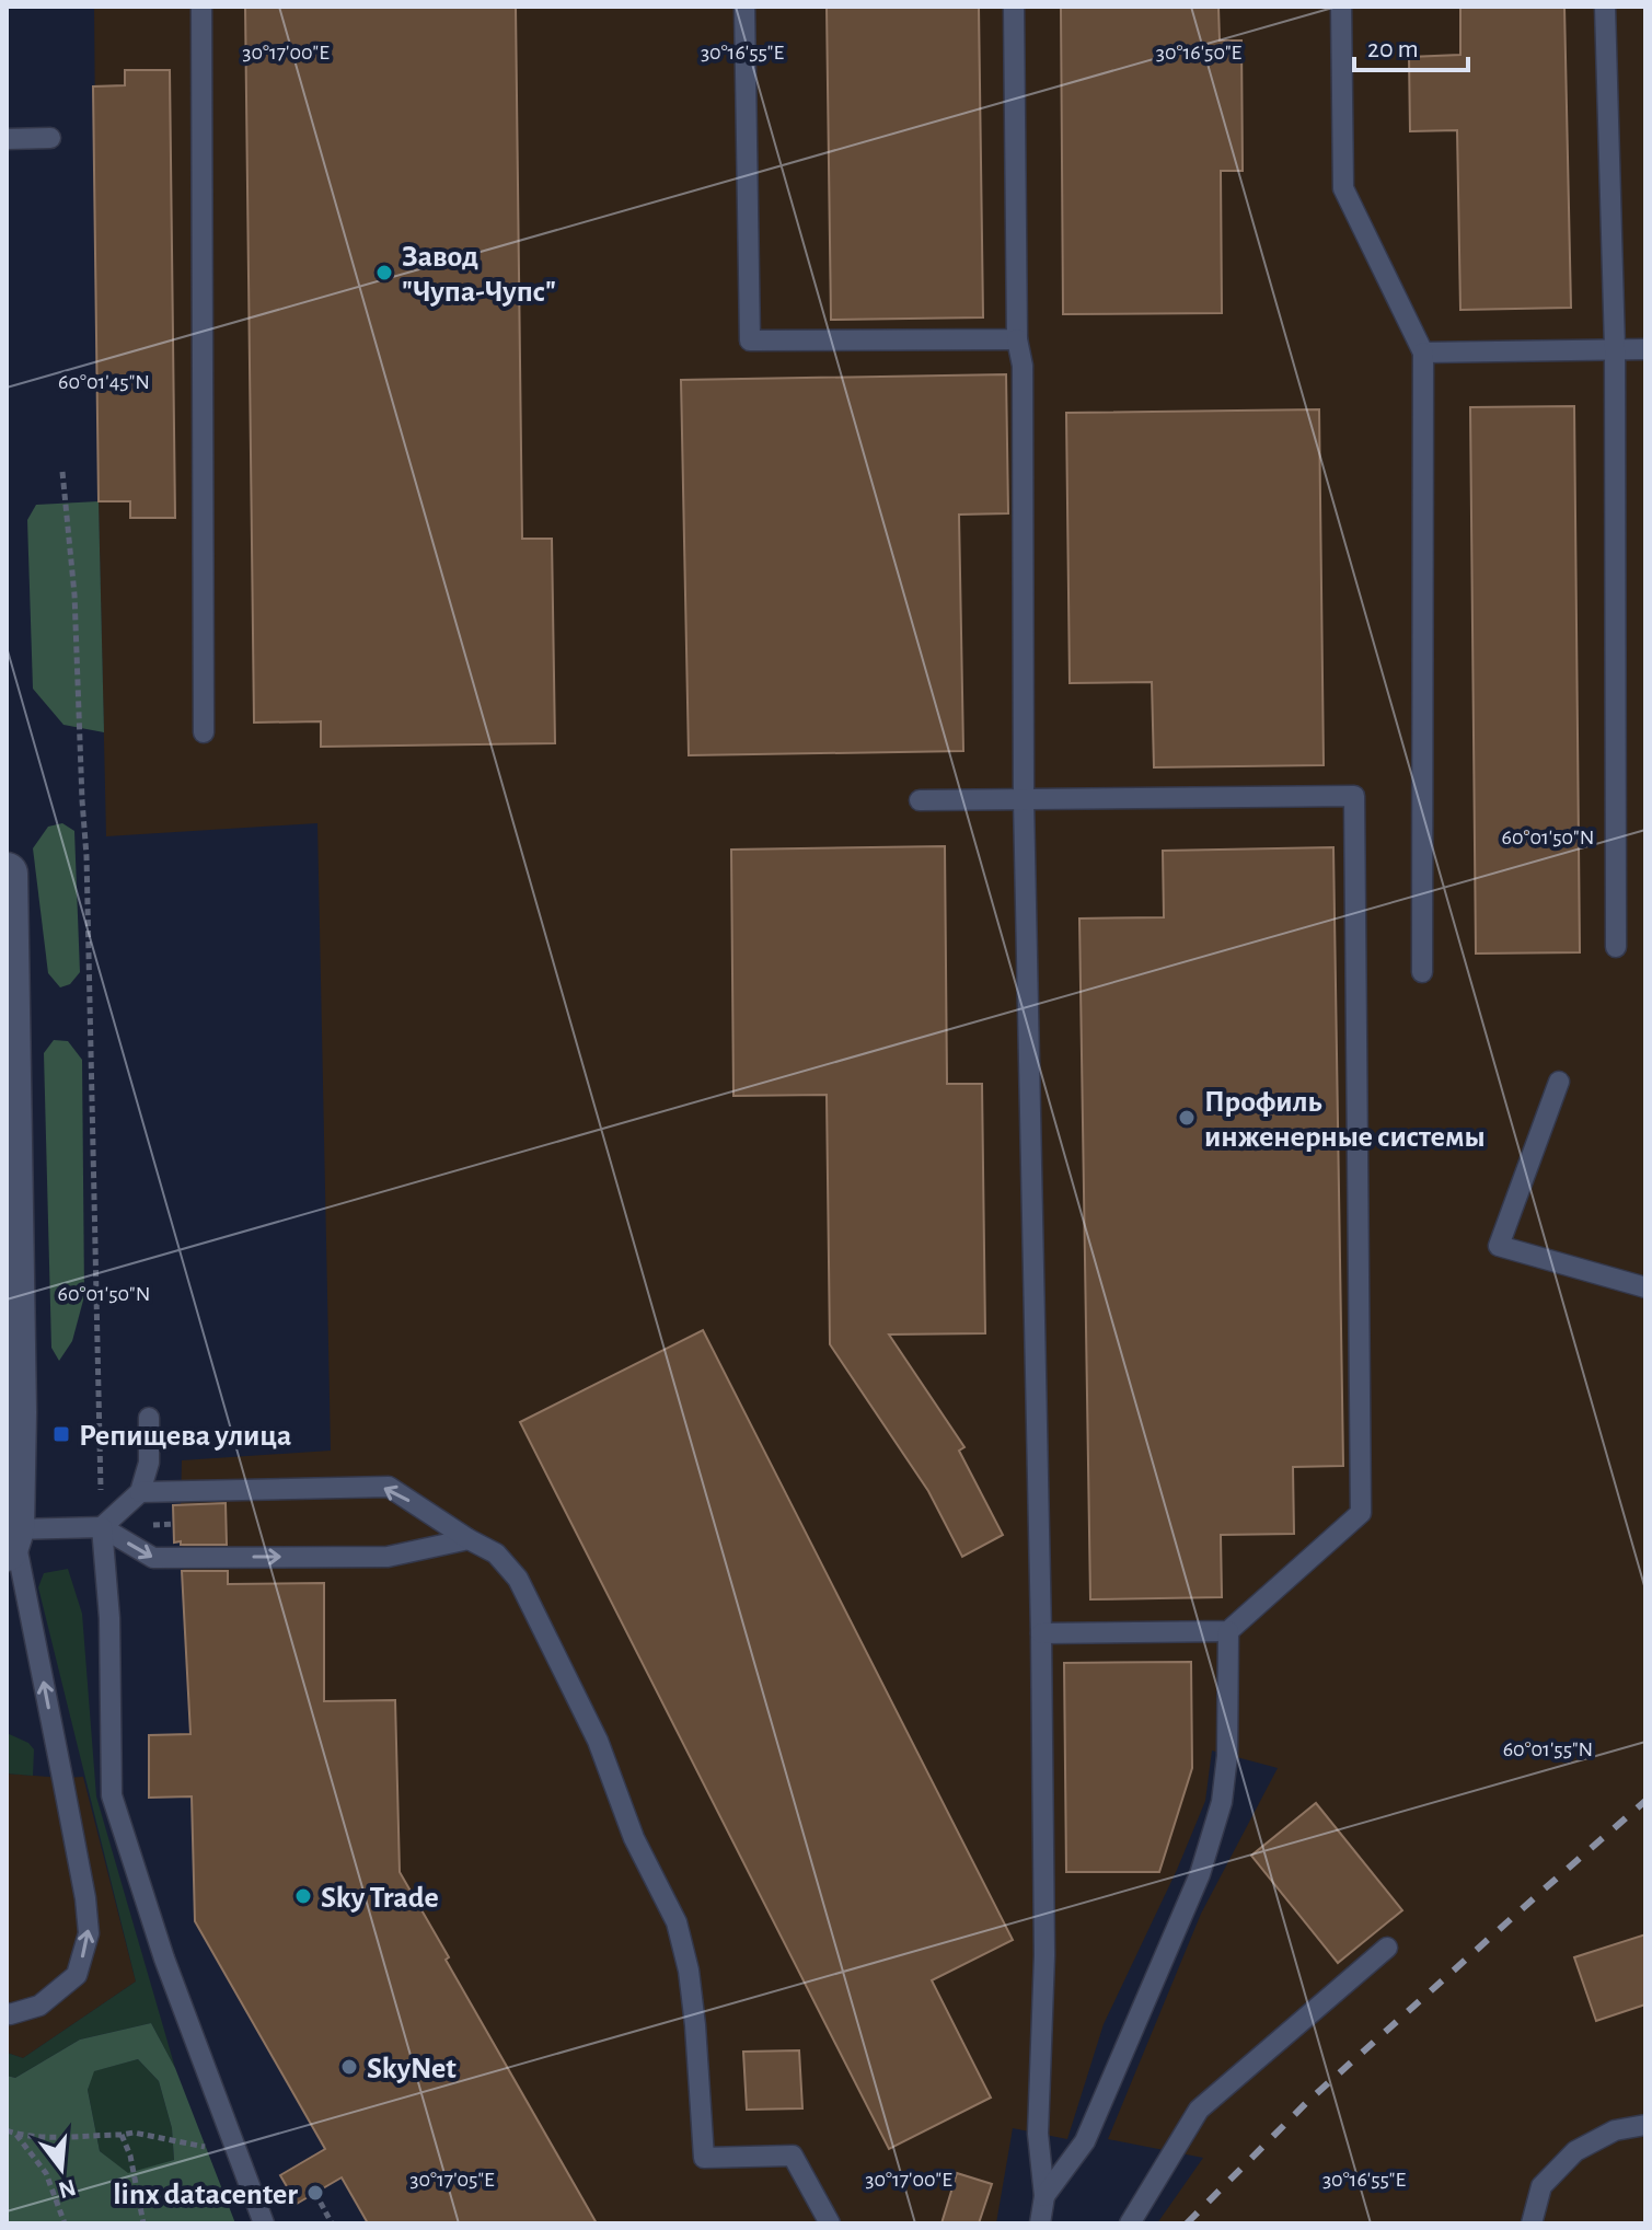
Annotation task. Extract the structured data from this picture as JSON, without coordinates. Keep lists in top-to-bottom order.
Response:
{
  "places": {
    "other": [
      "Завод \"Чупа-Чупс\"",
      "Профиль инженерные системы",
      "Sky Trade",
      "SkyNet",
      "linx datacenter"
    ],
    "transit": ["Репищева улица"]
  },
  "scale_bar": "20 m",
  "north": "bottom",
  "coordinates": [
    "30°17'00\"E",
    "30°16'55\"E",
    "30°16'50\"E",
    "60°01'45\"N",
    "60°01'50\"N",
    "60°01'55\"N",
    "30°17'05\"E"
  ]
}
